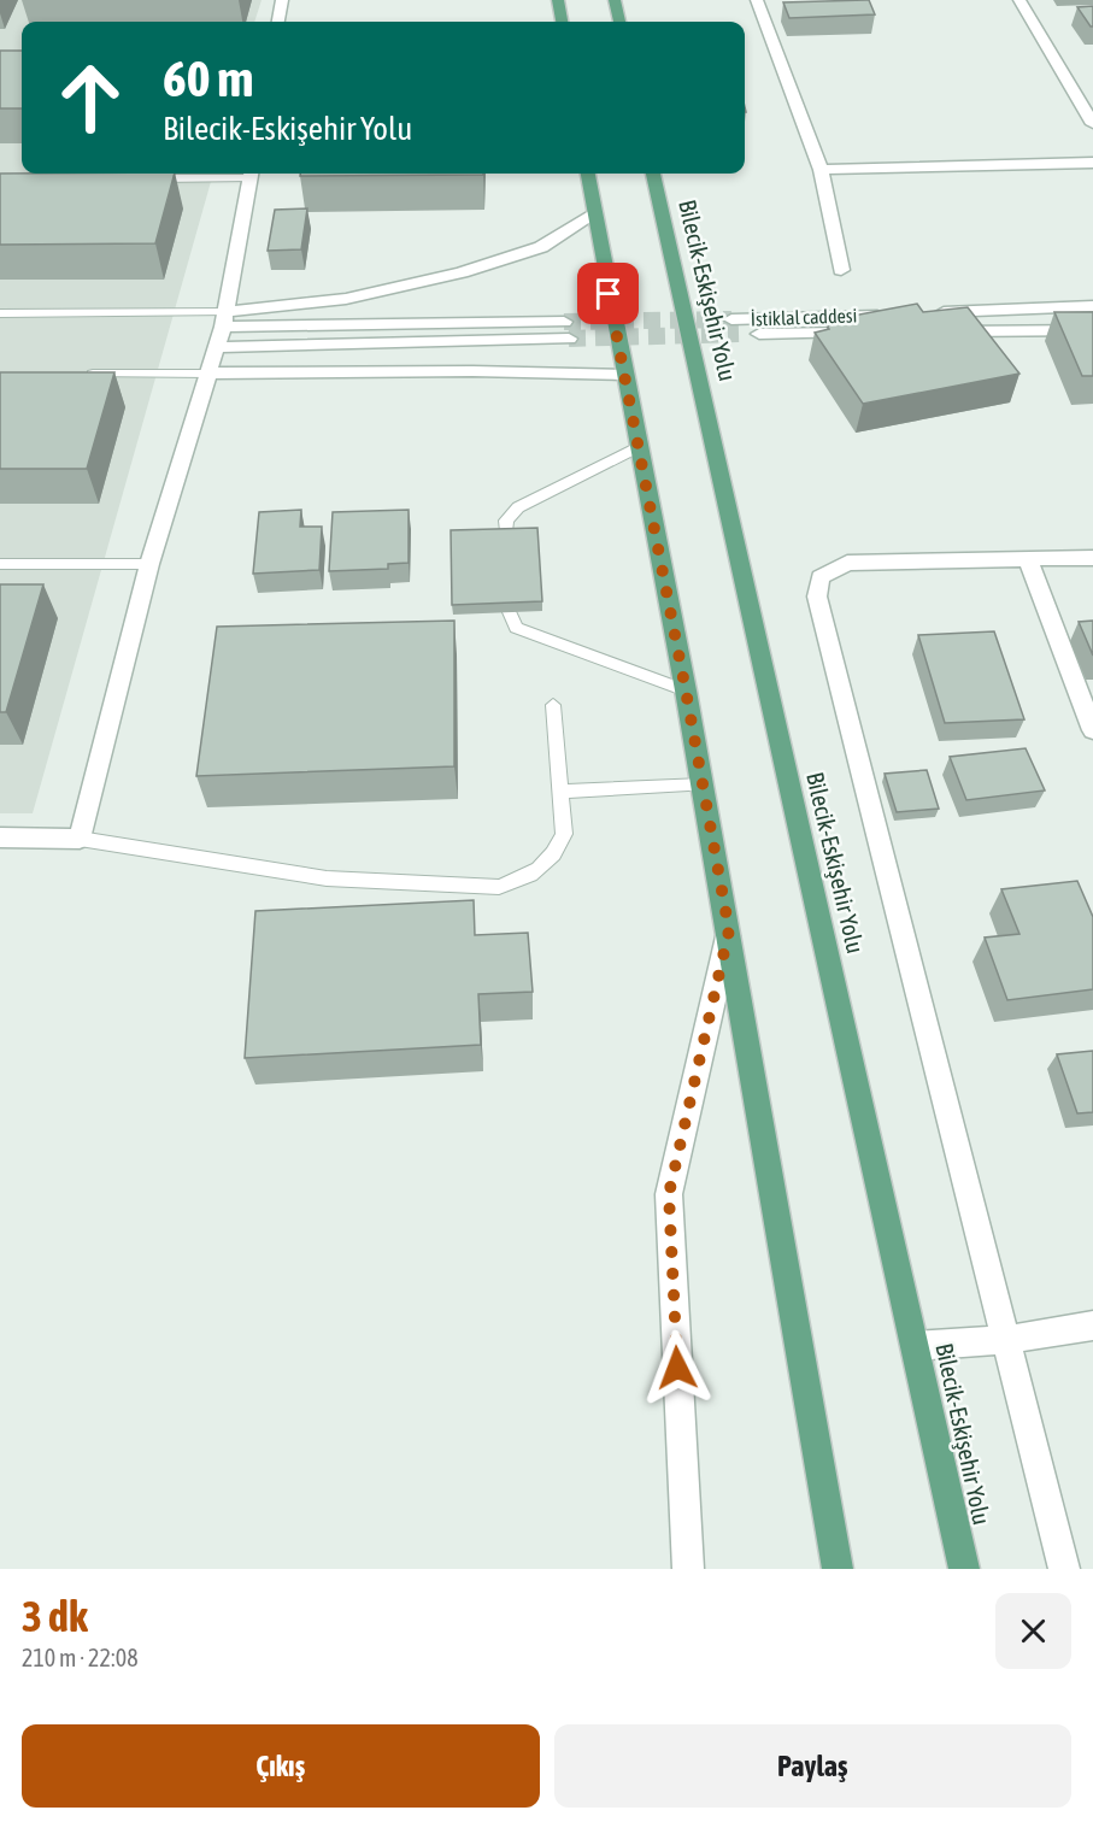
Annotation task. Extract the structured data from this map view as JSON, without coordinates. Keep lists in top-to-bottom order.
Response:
{
  "streets": {
    "main road": ["Bilecik-Eskişehir Yolu"],
    "street": ["İstiklal caddesi"]
  },
  "page": {
    "turn": ["60 m", "Bilecik-Eskişehir Yolu"],
    "heading": ["3 dk", "210 m · 22:08"],
    "buttons": ["Çıkış", "Paylaş"]
  }
}
